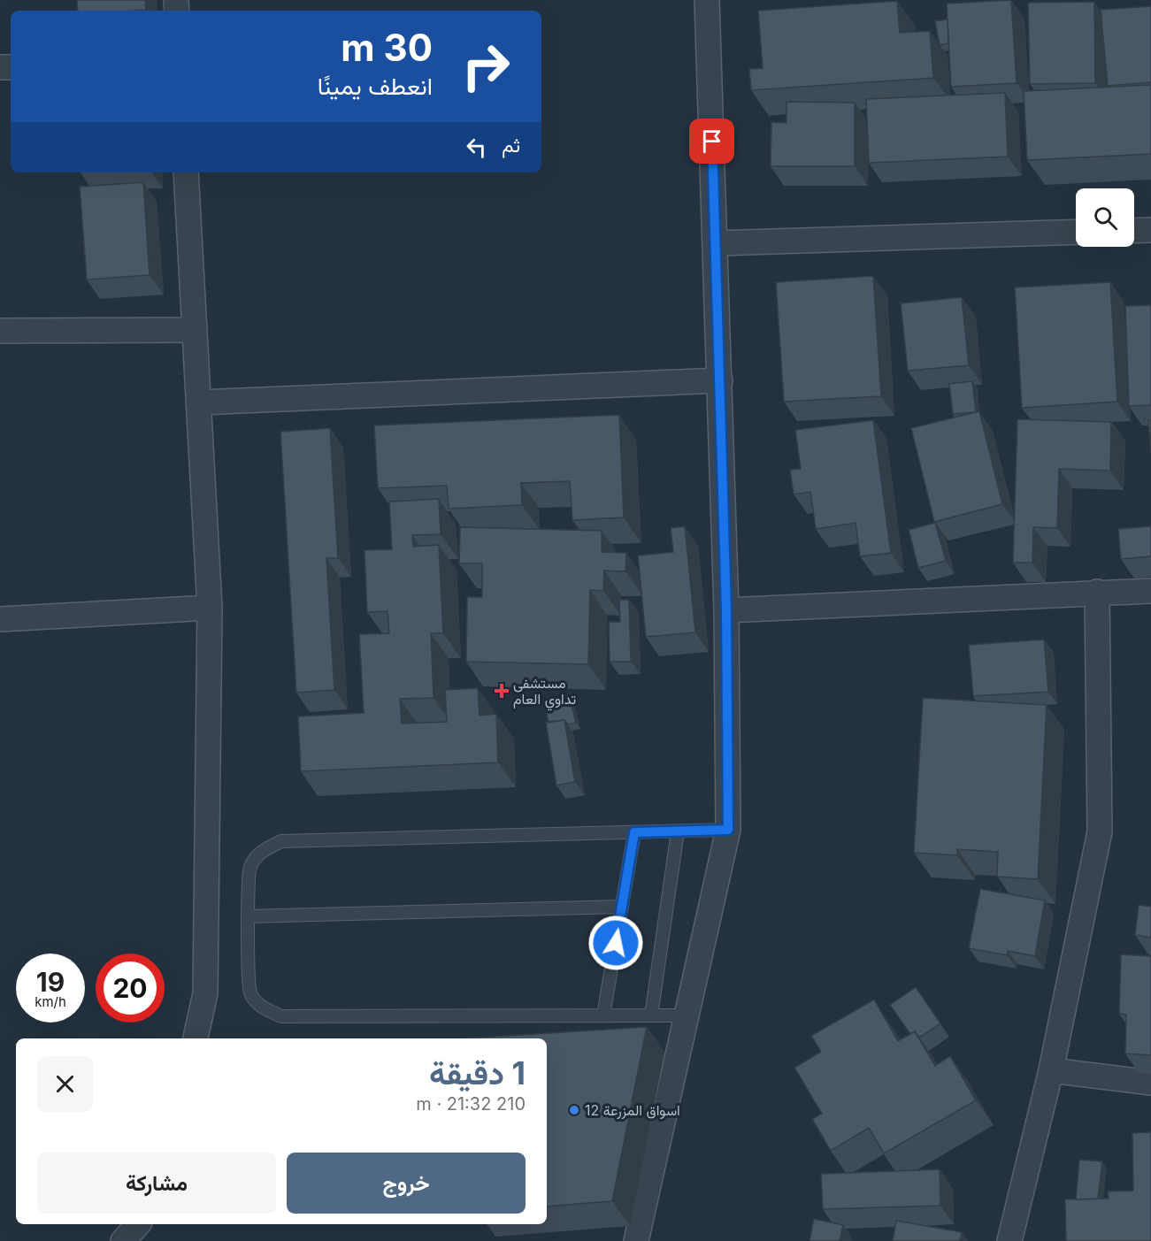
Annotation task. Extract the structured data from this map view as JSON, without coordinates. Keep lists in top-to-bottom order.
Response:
{
  "places": {
    "health": ["مستشفى تداوي العام"],
    "other": ["اسواق المزرعة 12"]
  },
  "page": {
    "turn": ["30 m", "انعطف يمينًا"],
    "then": "ثم",
    "speed": "19 km/h",
    "limit": "20",
    "heading": ["1 دقيقة", "210 m · 21:32"],
    "buttons": ["خروج", "مشاركة"]
  }
}
